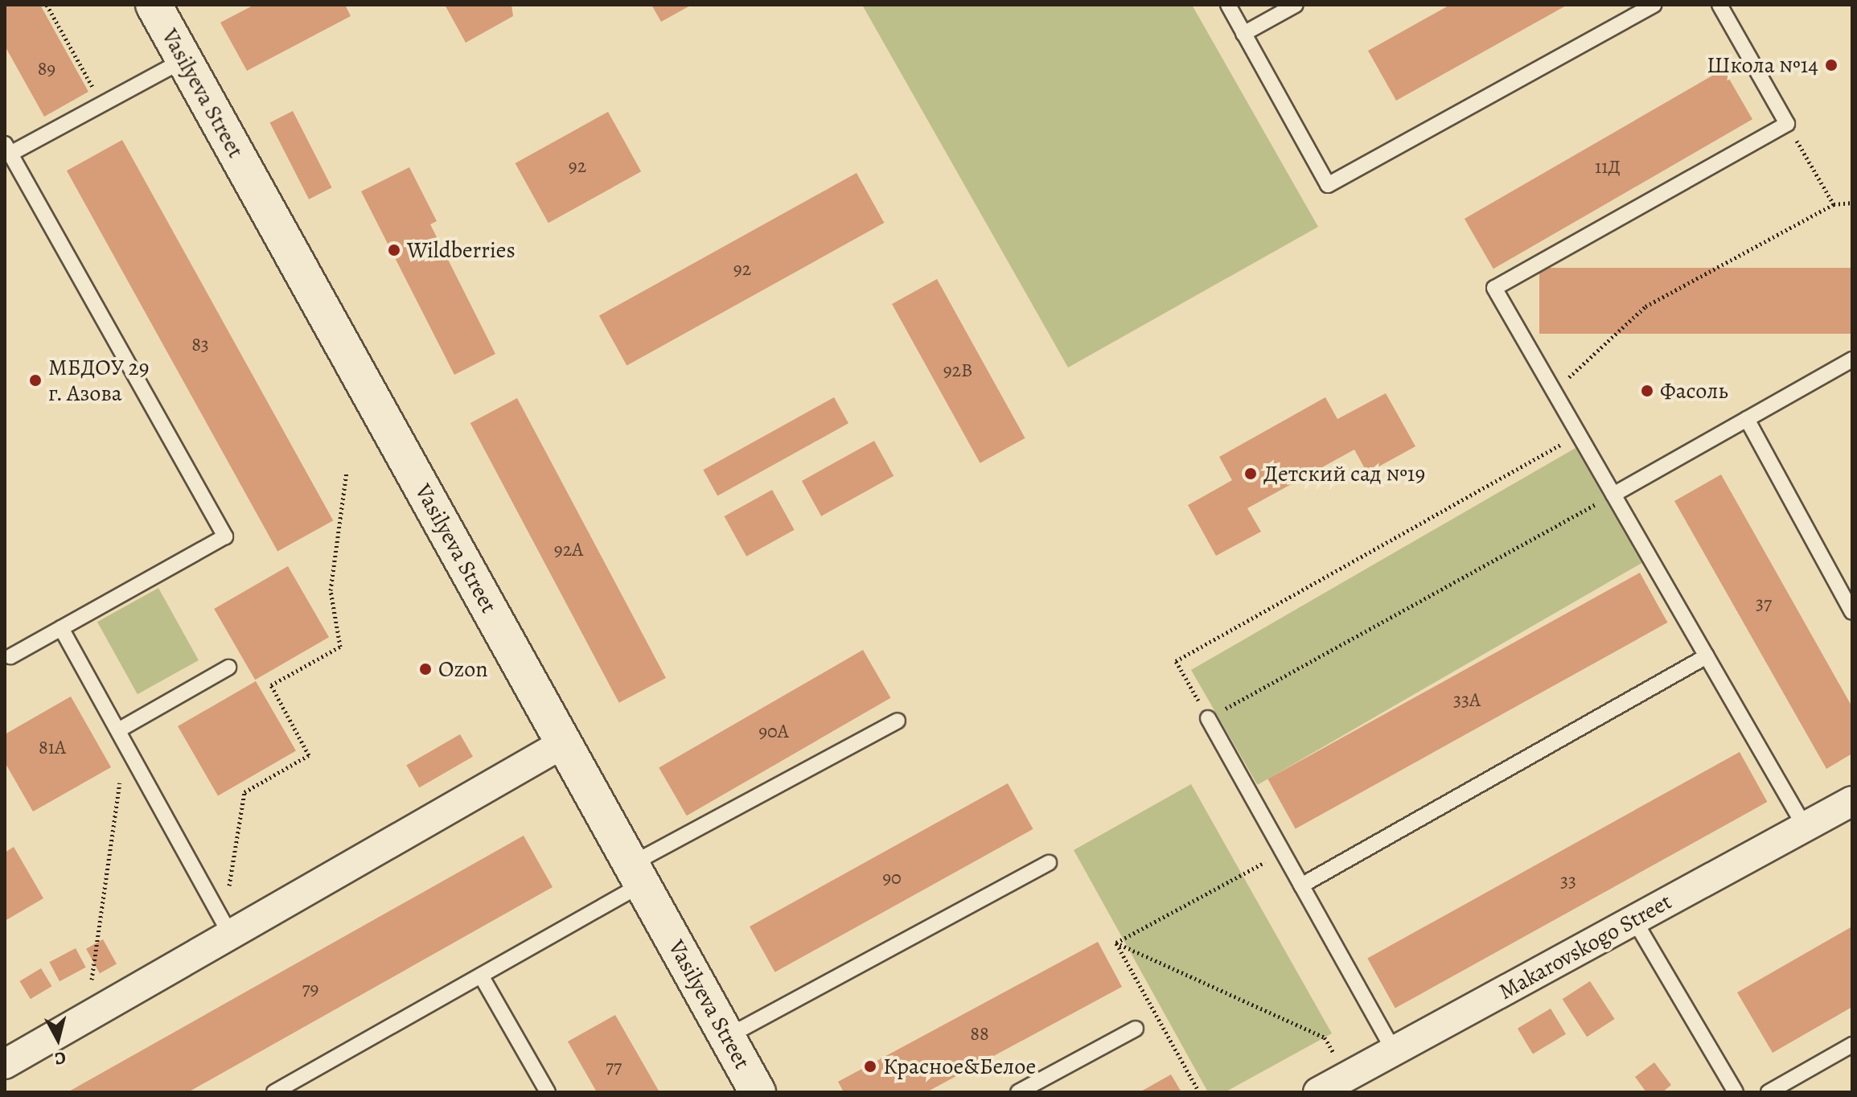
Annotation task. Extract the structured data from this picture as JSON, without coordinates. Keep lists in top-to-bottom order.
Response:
{
  "streets": {
    "street": ["Vasilyeva Street", "Makarovskogo Street"]
  },
  "places": [
    "Школа №14",
    "Wildberries",
    "МБДОУ 29 г. Азова",
    "Фасоль",
    "Детский сад №19",
    "Ozon",
    "Красное&Белое"
  ],
  "house_numbers": [
    "89",
    "92",
    "11Д",
    "92",
    "83",
    "92В",
    "92А",
    "37",
    "33А",
    "90А",
    "81А",
    "90",
    "33",
    "79",
    "88",
    "77"
  ],
  "north": "bottom"
}
